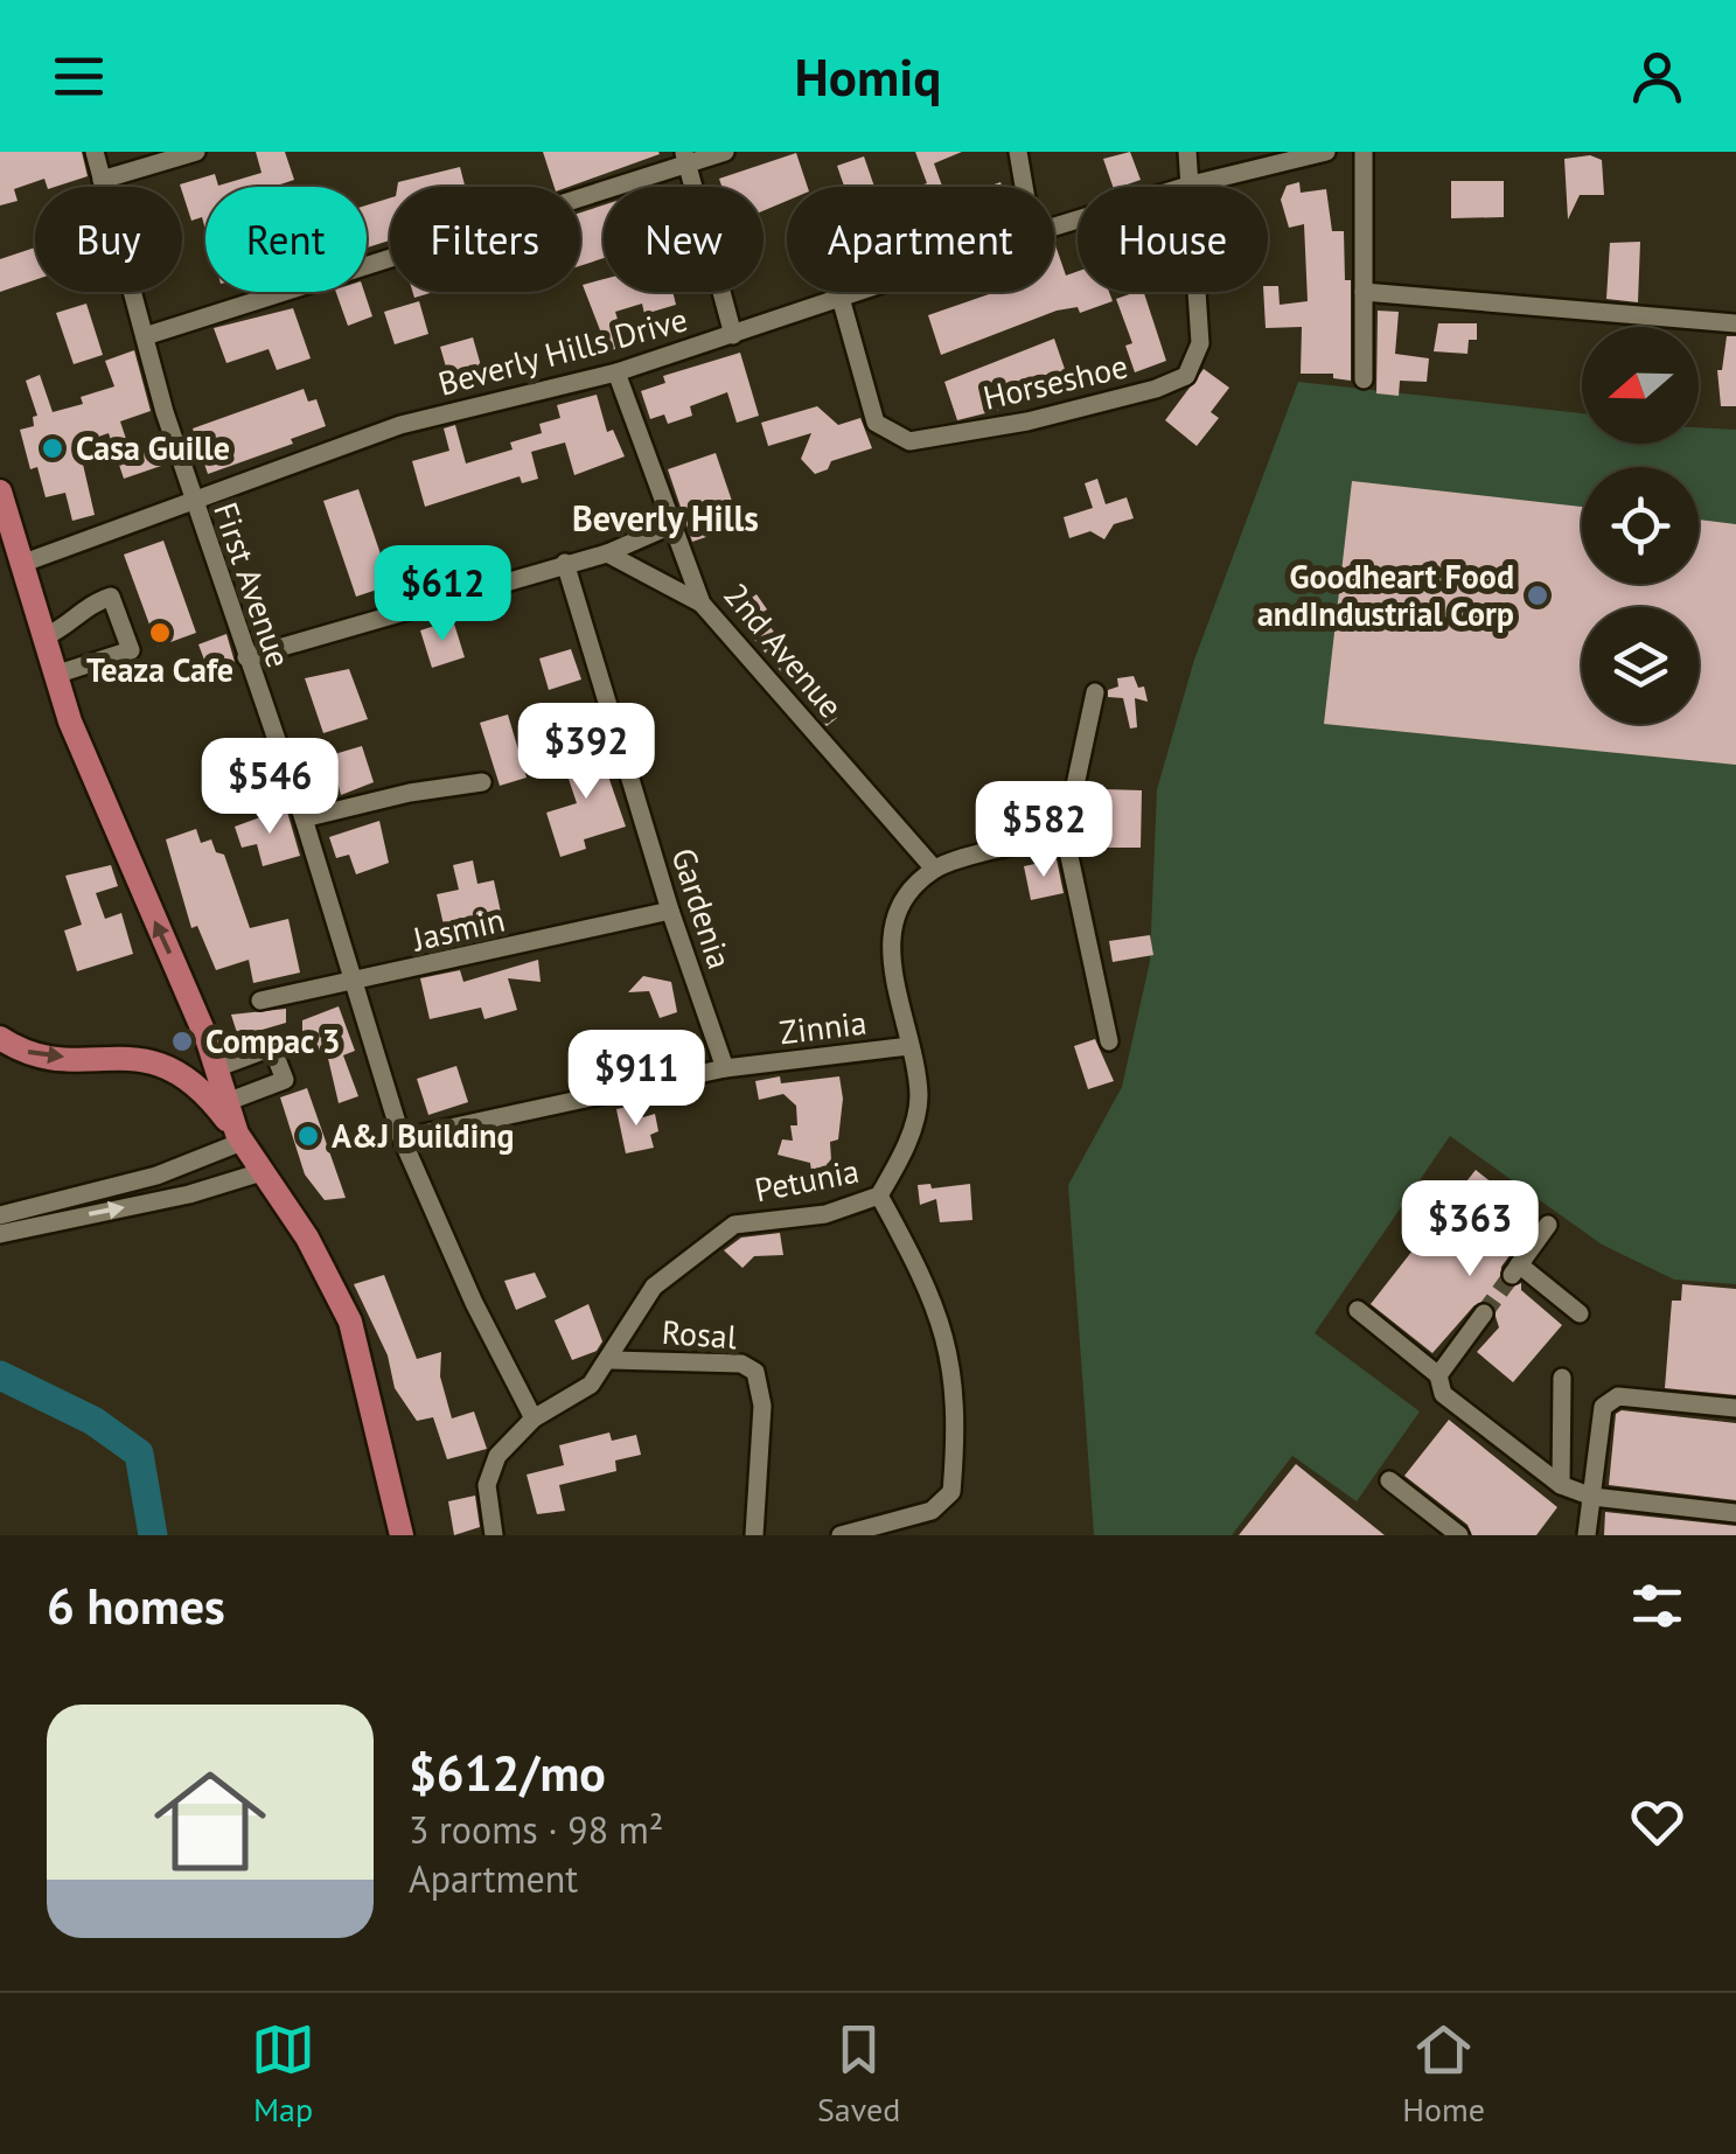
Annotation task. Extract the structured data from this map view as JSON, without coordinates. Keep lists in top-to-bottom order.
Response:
{
  "streets": {
    "street": [
      "Beverly Hills Drive",
      "Horseshoe",
      "First Avenue",
      "2nd Avenue",
      "Gardenia",
      "Jasmin",
      "Zinnia",
      "Petunia",
      "Rosal"
    ]
  },
  "crossings": [
    ["Beverly Hills Drive", "Horseshoe"],
    ["Beverly Hills Drive", "First Avenue"],
    ["Beverly Hills Drive", "2nd Avenue"],
    ["First Avenue", "Jasmin"],
    ["First Avenue", "Zinnia"],
    ["First Avenue", "Petunia"],
    ["2nd Avenue", "Petunia"],
    ["Gardenia", "Jasmin"],
    ["Gardenia", "Zinnia"],
    ["Zinnia", "Petunia"],
    ["Petunia", "Rosal"]
  ],
  "districts": ["Beverly Hills"],
  "places": [
    "Casa Guille",
    "Goodheart Food andIndustrial Corp",
    "Teaza Cafe",
    "Compac 3",
    "A&J Building"
  ],
  "north": "left",
  "page": {
    "header": "Homiq",
    "chip": [
      "Buy",
      "Rent",
      "Filters",
      "New",
      "Apartment",
      "House"
    ],
    "price": [
      "$612",
      "$392",
      "$546",
      "$582",
      "$911",
      "$363"
    ],
    "heading": "6 homes",
    "list": [
      {
        "name": "$612/mo",
        "note": "3 rooms · 98 m² · Apartment"
      }
    ],
    "tabs": ["Map", "Saved", "Home"]
  }
}
